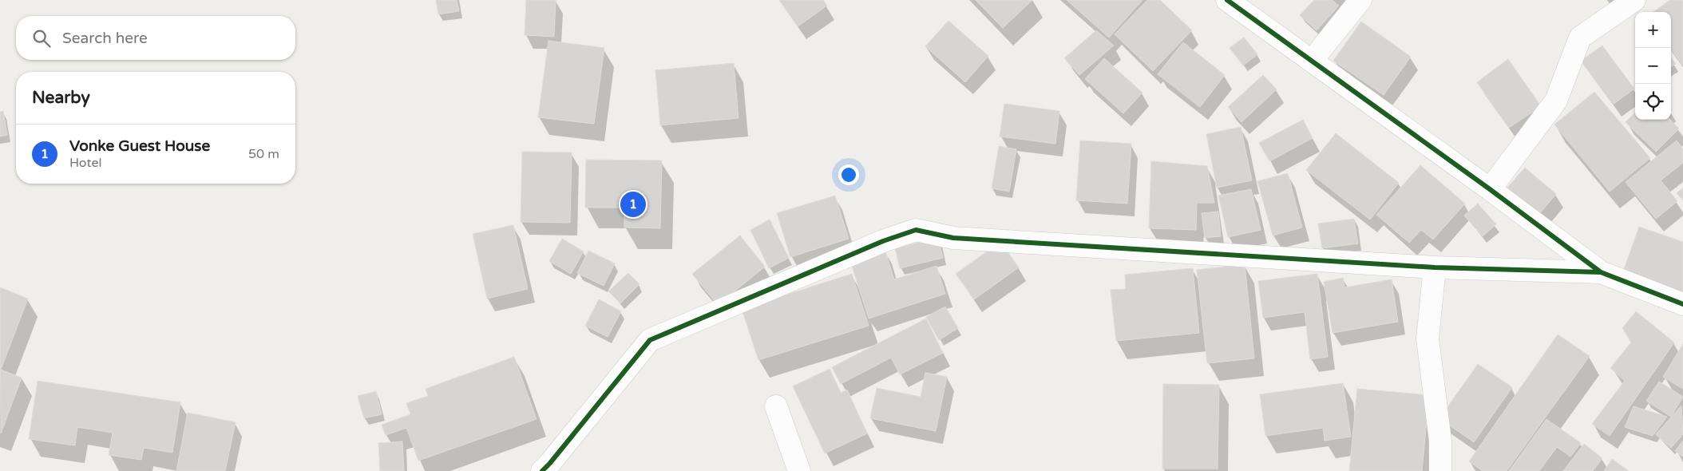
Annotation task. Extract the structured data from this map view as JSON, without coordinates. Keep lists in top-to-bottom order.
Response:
{
  "page": {
    "map_buttons": ["+", "−"],
    "search": "Search here",
    "heading": "Nearby",
    "list": [
      {
        "mark": "1",
        "name": "Vonke Guest House",
        "note": "Hotel",
        "value": "50 m"
      }
    ],
    "pins": "1"
  }
}
